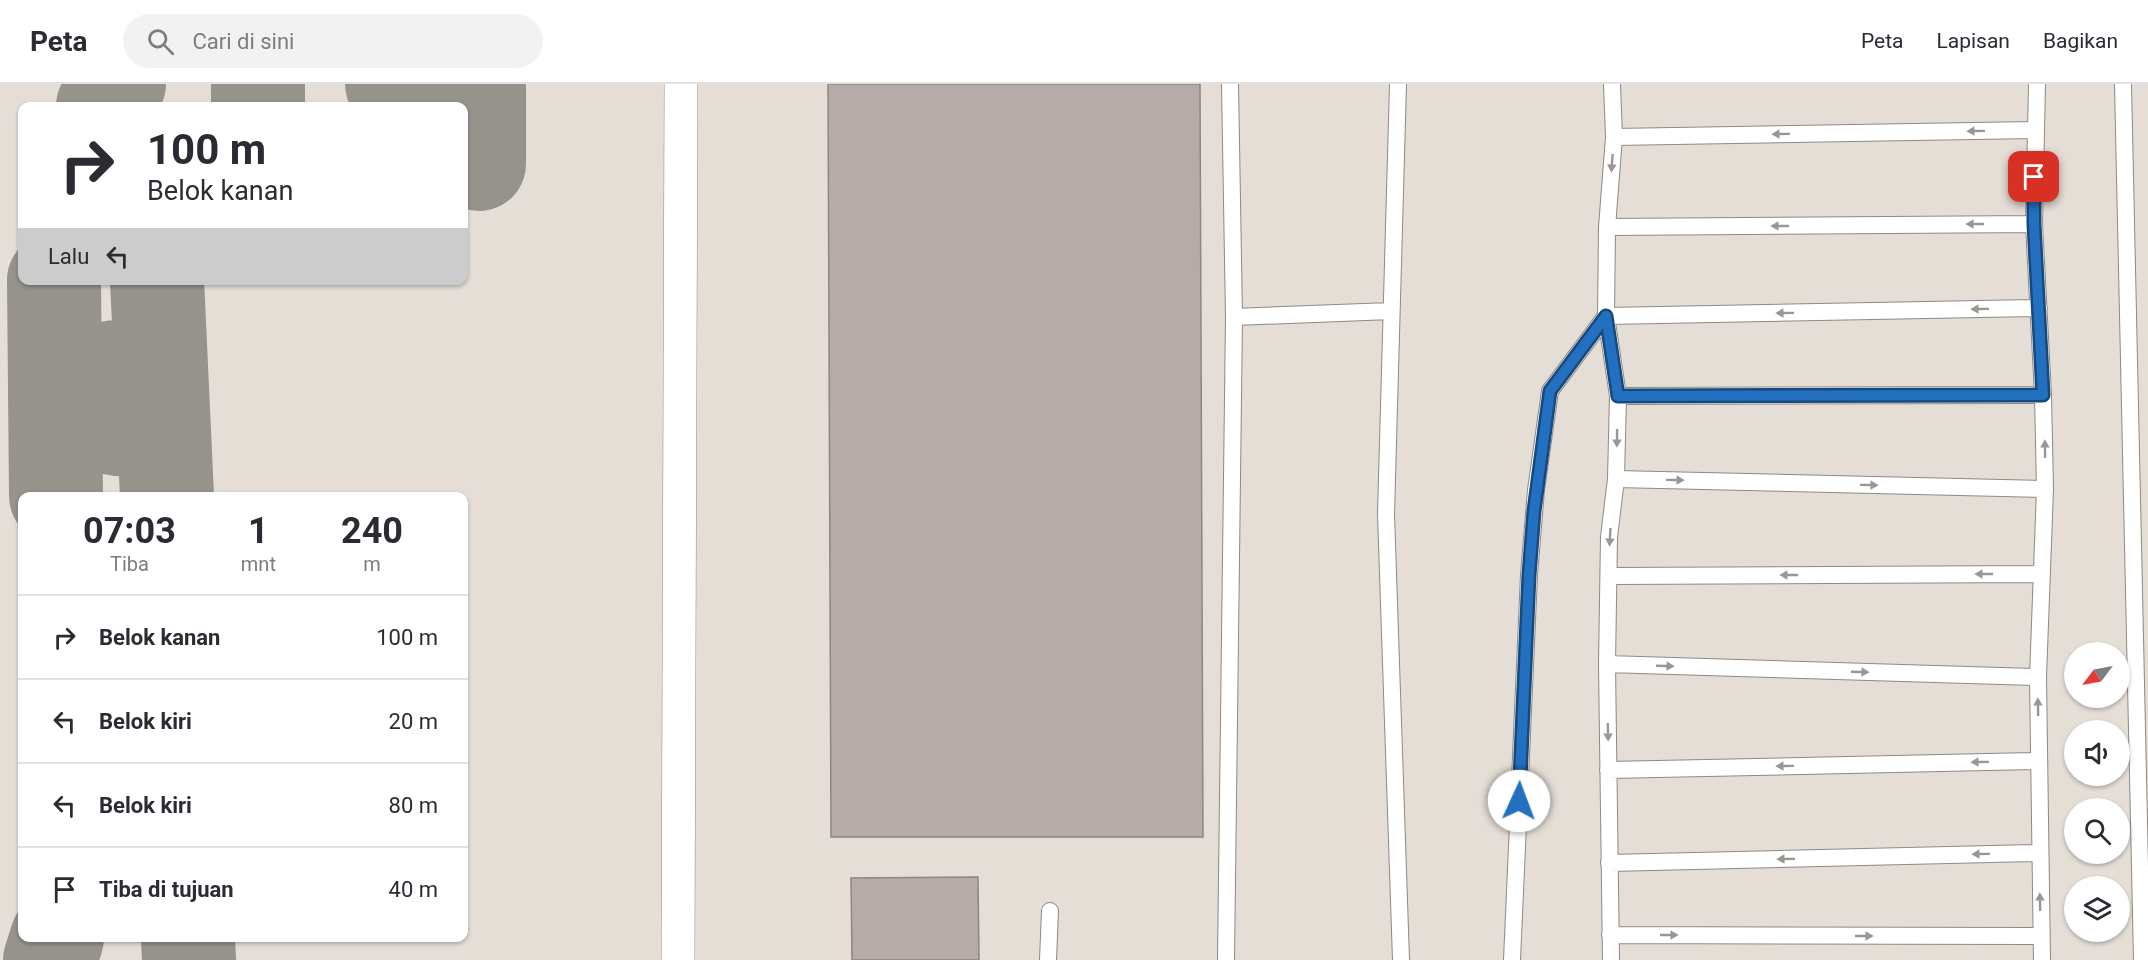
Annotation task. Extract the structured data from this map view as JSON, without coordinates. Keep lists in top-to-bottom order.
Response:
{
  "north": "bottom left",
  "page": {
    "header": "Peta",
    "search": "Cari di sini",
    "nav": ["Peta", "Lapisan", "Bagikan"],
    "turn": ["100 m", "Belok kanan"],
    "then": "Lalu",
    "eta": [
      "07:03",
      "Tiba",
      "1",
      "mnt",
      "240",
      "m"
    ],
    "list": [
      {
        "name": "Belok kanan",
        "value": "100 m"
      },
      {
        "name": "Belok kiri",
        "value": "20 m"
      },
      {
        "name": "Belok kiri",
        "value": "80 m"
      },
      {
        "name": "Tiba di tujuan",
        "value": "40 m"
      }
    ]
  }
}
